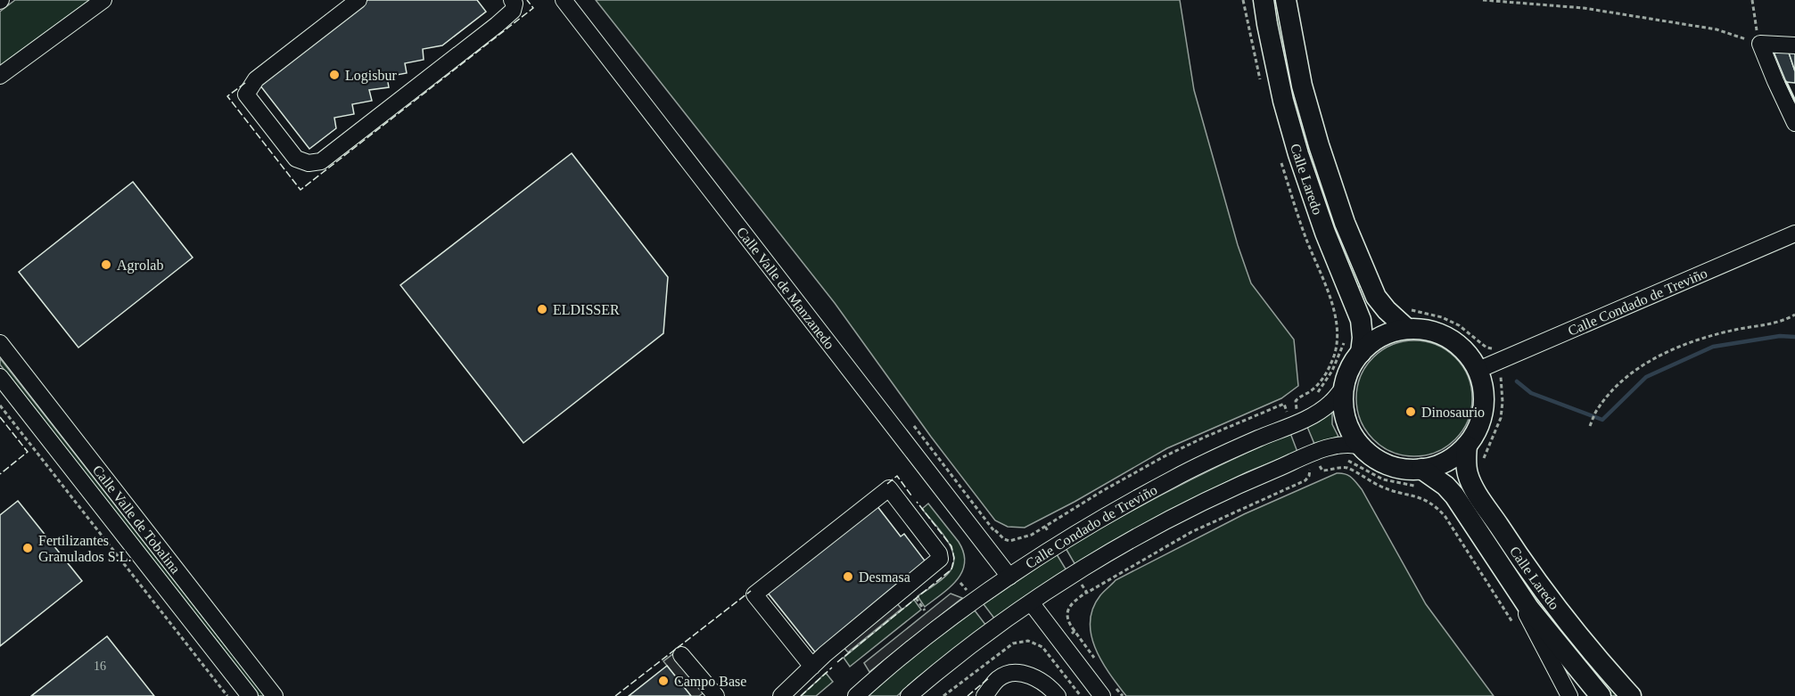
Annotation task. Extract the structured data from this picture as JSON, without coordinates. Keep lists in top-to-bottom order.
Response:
{
  "streets": {
    "main road": ["Calle Laredo"],
    "street": ["Calle Valle de Manzanedo", "Calle Condado de Treviño", "Calle Valle de Tobalina"]
  },
  "crossings": [
    ["Calle Laredo", "Calle Condado de Treviño"],
    ["Calle Valle de Manzanedo", "Calle Condado de Treviño"]
  ],
  "places": [
    "Logisbur",
    "Agrolab",
    "ELDISSER",
    "Dinosaurio",
    "Fertilizantes Granulados S.L.",
    "Desmasa",
    "Campo Base"
  ],
  "house_numbers": ["16"]
}
